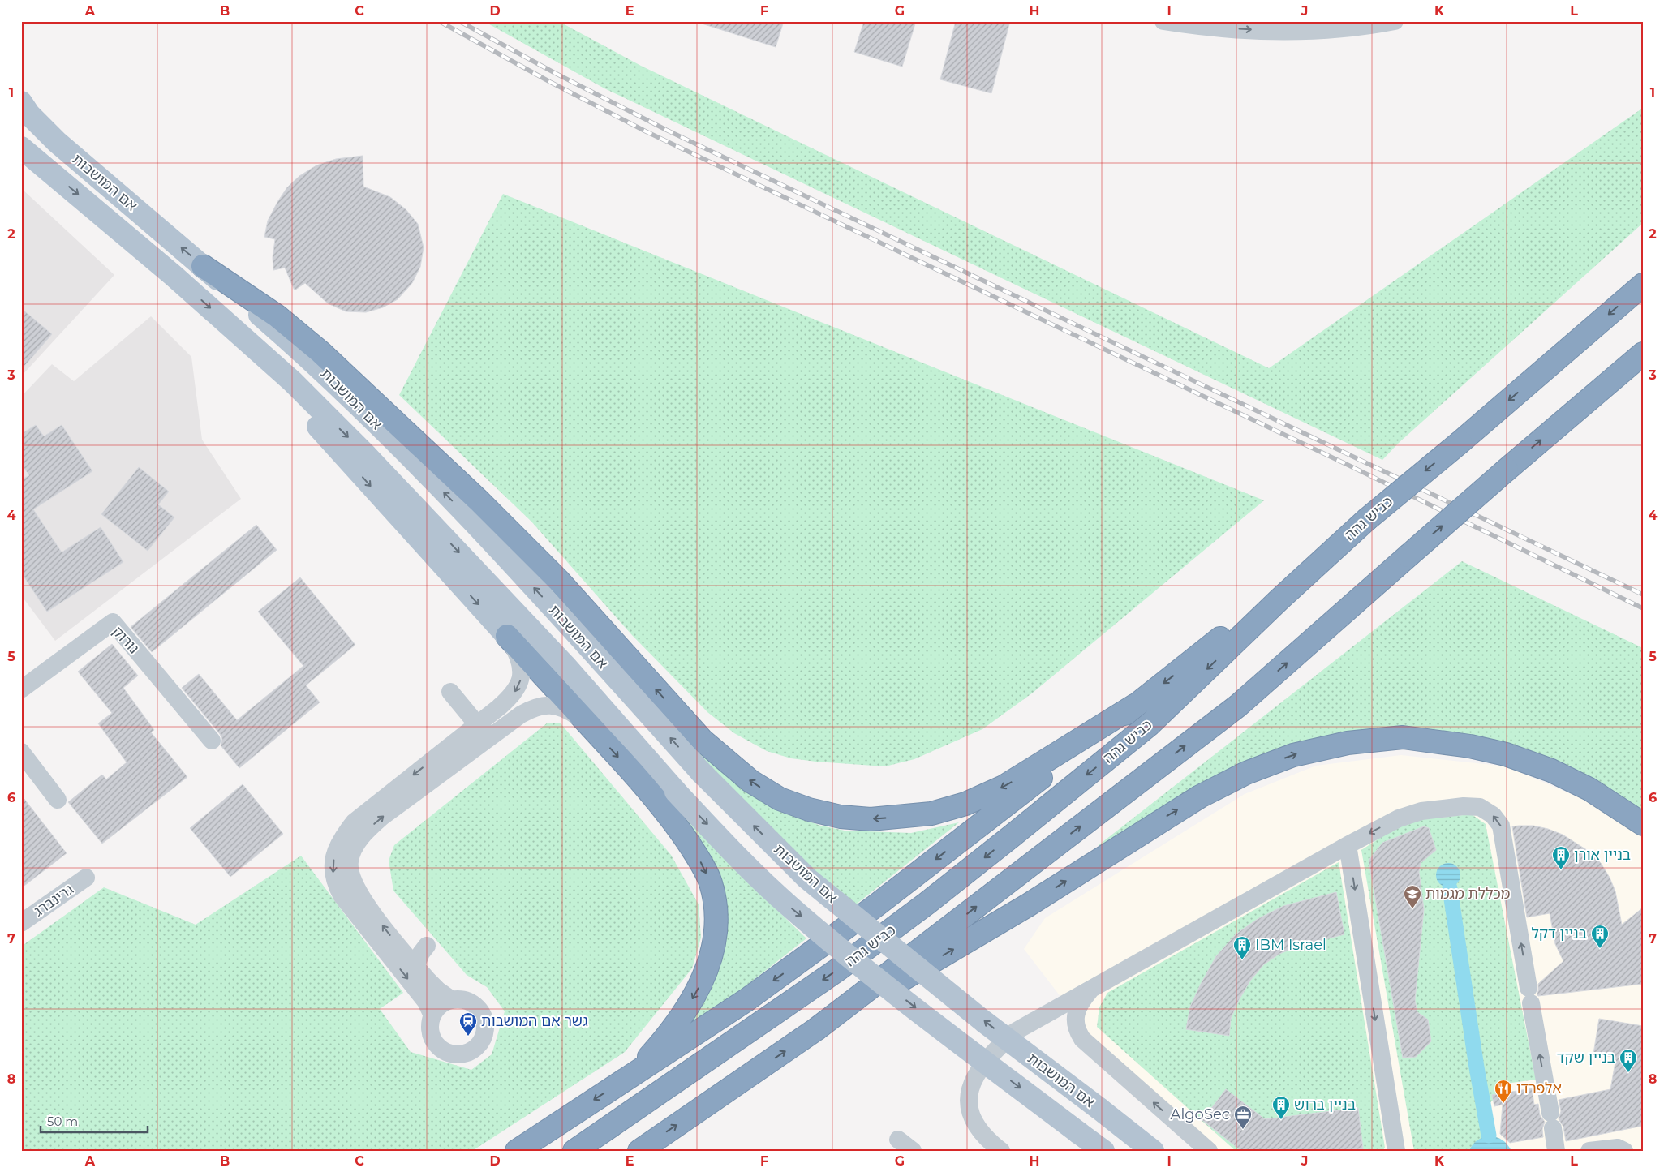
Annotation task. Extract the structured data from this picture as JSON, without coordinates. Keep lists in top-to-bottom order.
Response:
{
  "streets": {
    "highway": ["כביש גהה"],
    "main road": ["אם המושבות"],
    "street": ["נורוק", "גרינברג"]
  },
  "places": {
    "building": [
      "בניין אורן",
      "בניין דקל",
      "IBM Israel",
      "בניין שקד",
      "בניין ברוש"
    ],
    "school or university": ["מכללת מגמות"],
    "station": ["גשר אם המושבות"],
    "restaurant": ["אלפרדו"],
    "office": ["AlgoSec"]
  },
  "scale_bar": "50 m",
  "grid": {
    "columns": [
      "A",
      "B",
      "C",
      "D",
      "E",
      "F",
      "G",
      "H",
      "I",
      "J",
      "K",
      "L"
    ],
    "rows": [
      "1",
      "2",
      "3",
      "4",
      "5",
      "6",
      "7",
      "8"
    ]
  }
}
